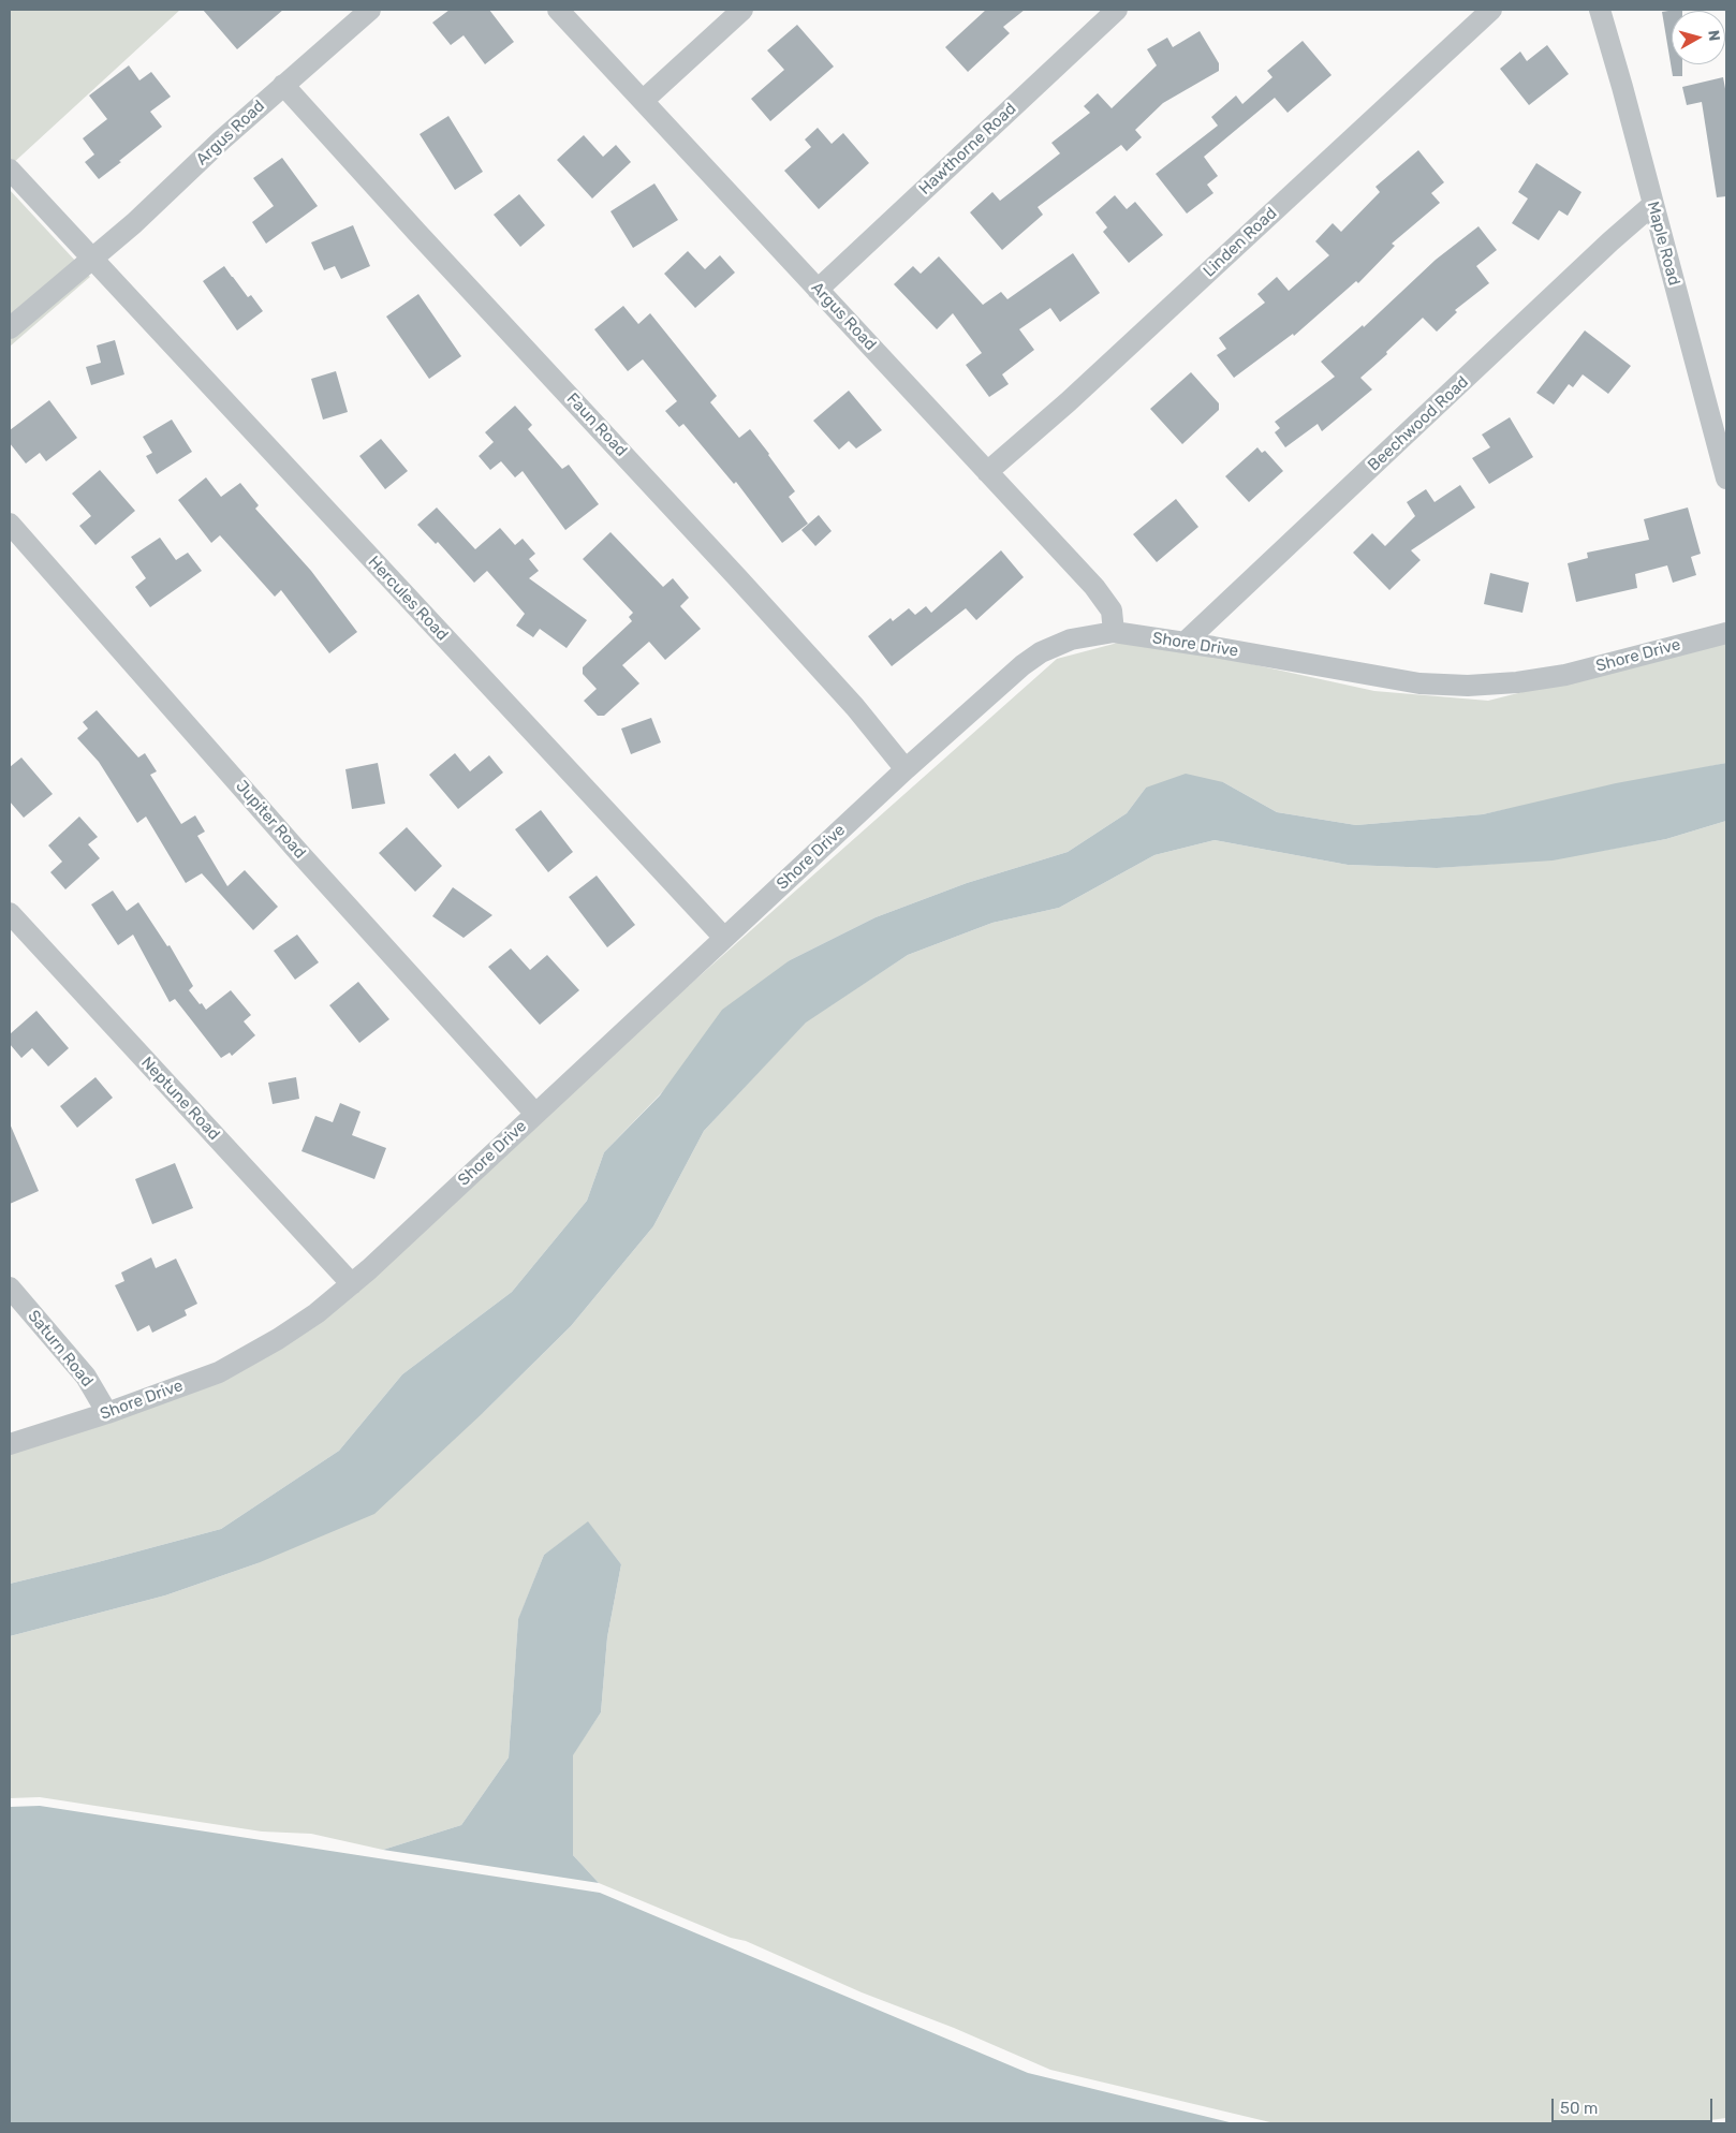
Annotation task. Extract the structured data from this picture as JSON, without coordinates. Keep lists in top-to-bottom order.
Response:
{
  "streets": {
    "street": [
      "Argus Road",
      "Hawthorne Road",
      "Linden Road",
      "Maple Road",
      "Beechwood Road",
      "Faun Road",
      "Hercules Road",
      "Shore Drive",
      "Jupiter Road",
      "Neptune Road",
      "Saturn Road"
    ]
  },
  "crossings": [
    ["Argus Road", "Hawthorne Road"],
    ["Argus Road", "Linden Road"],
    ["Argus Road", "Faun Road"],
    ["Argus Road", "Hercules Road"],
    ["Argus Road", "Shore Drive"],
    ["Maple Road", "Beechwood Road"],
    ["Beechwood Road", "Shore Drive"],
    ["Faun Road", "Shore Drive"],
    ["Hercules Road", "Shore Drive"],
    ["Shore Drive", "Jupiter Road"],
    ["Shore Drive", "Neptune Road"],
    ["Shore Drive", "Saturn Road"]
  ],
  "scale_bar": "50 m",
  "north": "right"
}
